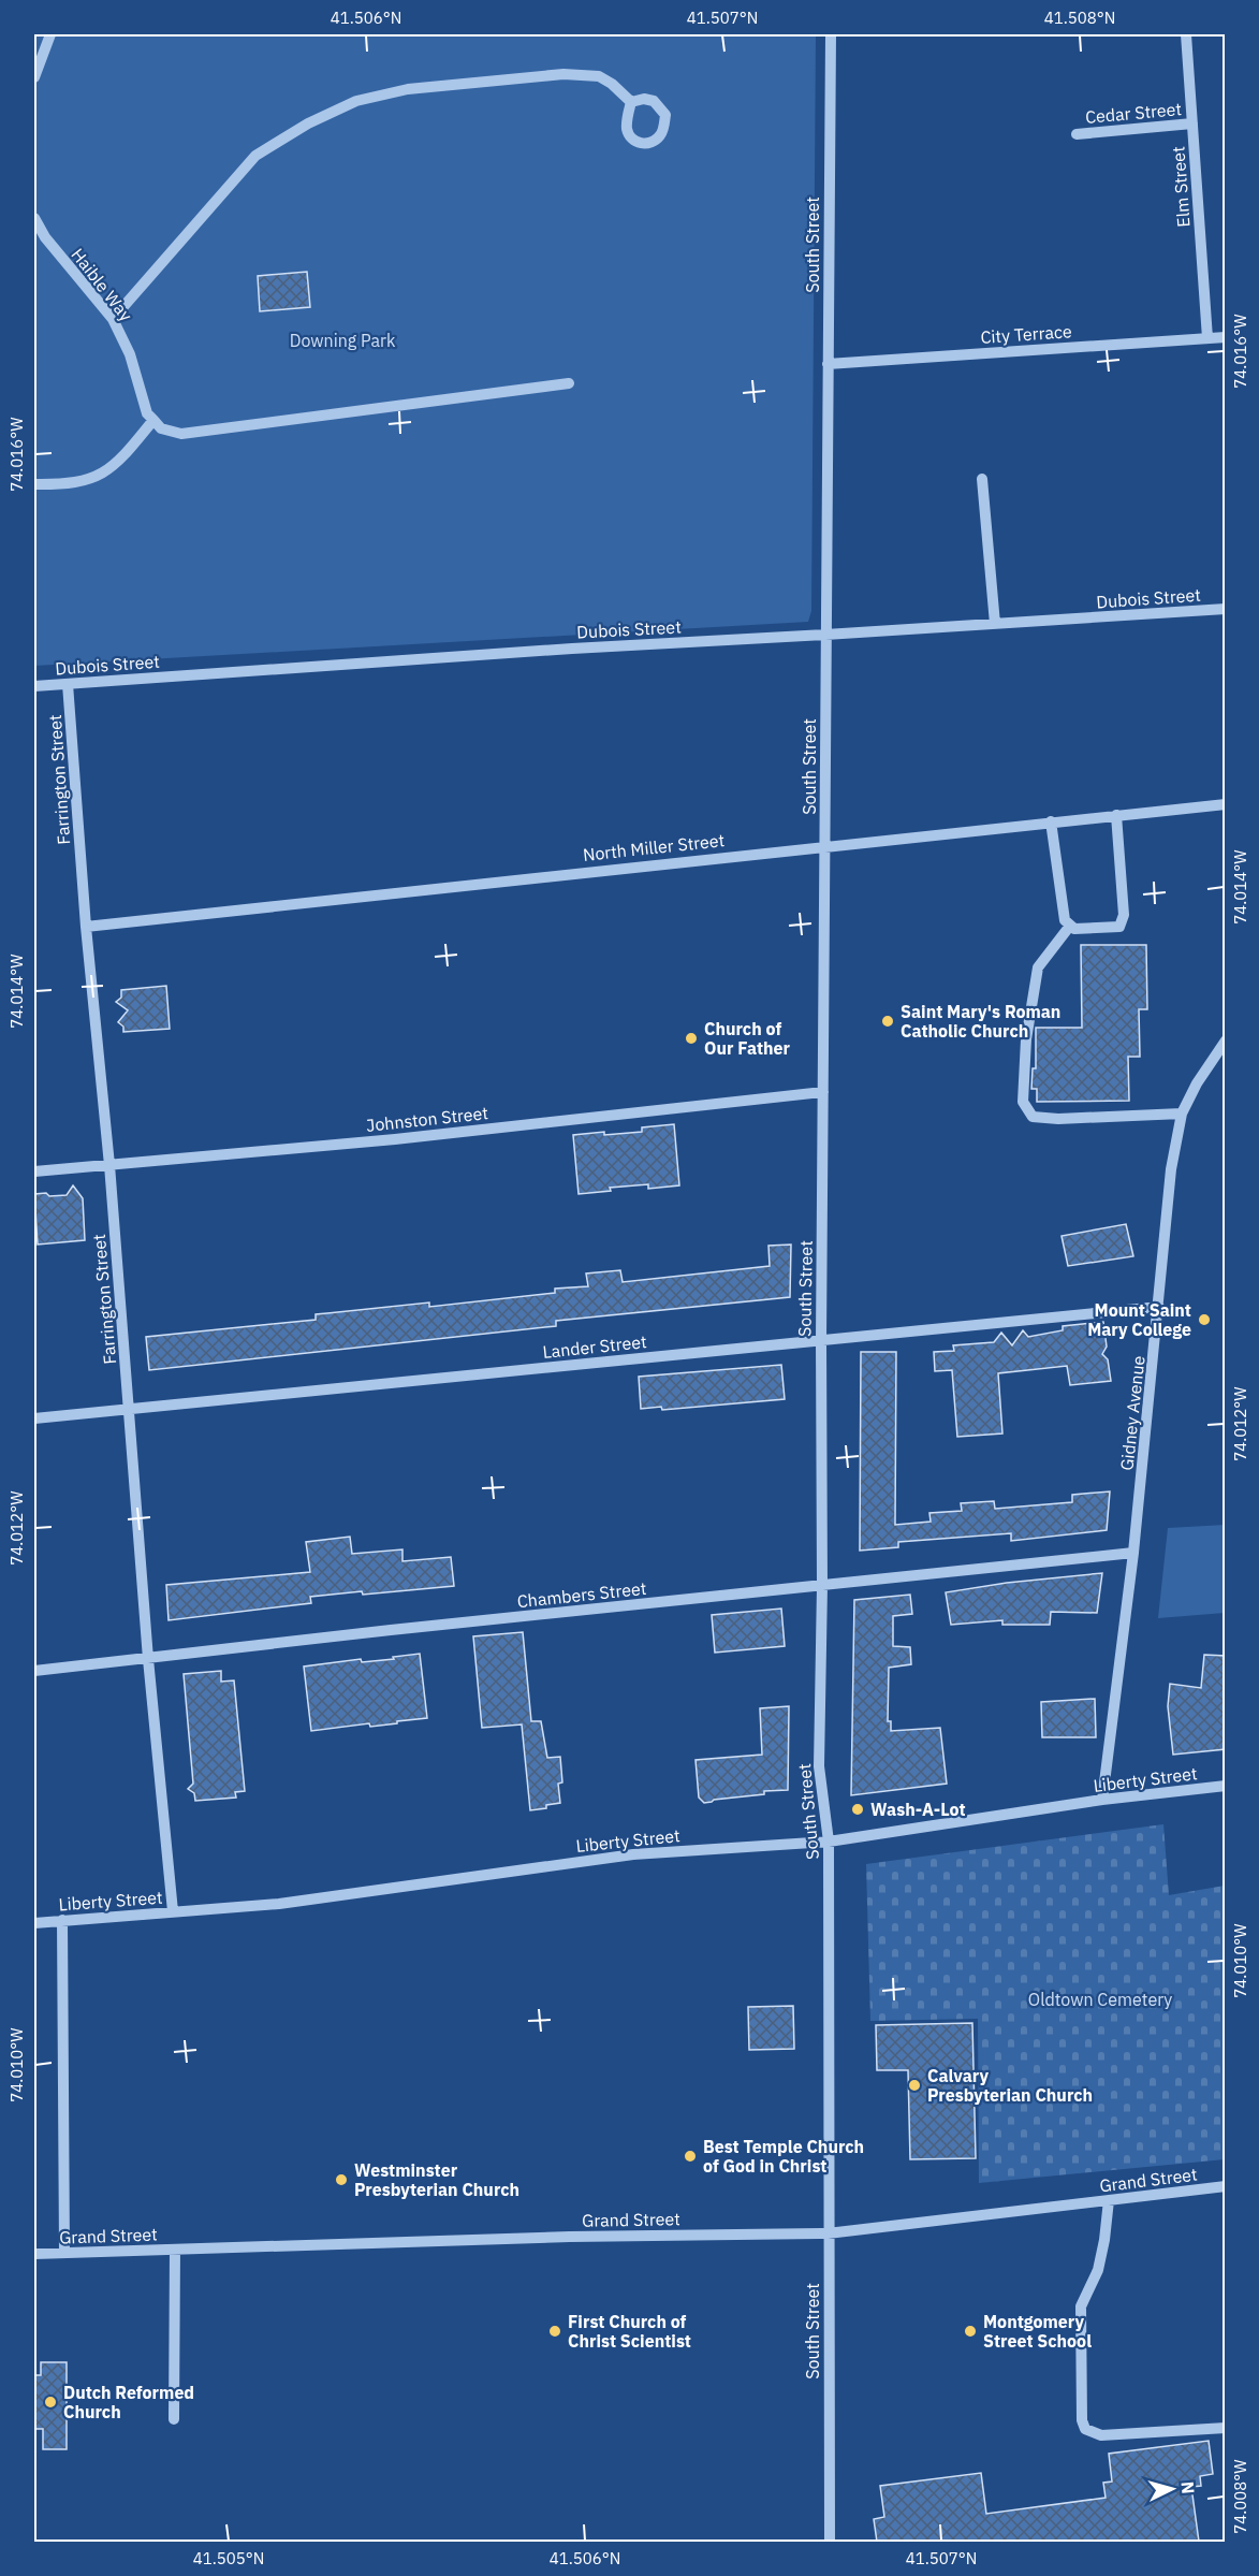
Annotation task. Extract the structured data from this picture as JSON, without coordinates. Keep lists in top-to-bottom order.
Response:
{
  "streets": {
    "street": [
      "Cedar Street",
      "Elm Street",
      "South Street",
      "Haible Way",
      "City Terrace",
      "Dubois Street",
      "Farrington Street",
      "North Miller Street",
      "Johnston Street",
      "Lander Street",
      "Gidney Avenue",
      "Chambers Street",
      "Liberty Street",
      "Grand Street"
    ]
  },
  "crossings": [
    ["Cedar Street", "Elm Street"],
    ["Elm Street", "City Terrace"],
    ["South Street", "City Terrace"],
    ["South Street", "Dubois Street"],
    ["South Street", "North Miller Street"],
    ["South Street", "Johnston Street"],
    ["South Street", "Lander Street"],
    ["South Street", "Chambers Street"],
    ["South Street", "Liberty Street"],
    ["South Street", "Grand Street"],
    ["Dubois Street", "Farrington Street"],
    ["Farrington Street", "North Miller Street"],
    ["Farrington Street", "Johnston Street"],
    ["Farrington Street", "Lander Street"],
    ["Farrington Street", "Chambers Street"],
    ["Farrington Street", "Liberty Street"],
    ["Lander Street", "Gidney Avenue"],
    ["Gidney Avenue", "Chambers Street"],
    ["Gidney Avenue", "Liberty Street"]
  ],
  "parks": ["Downing Park", "Oldtown Cemetery"],
  "places": [
    "Saint Mary's Roman Catholic Church",
    "Church of Our Father",
    "Mount Saint Mary College",
    "Wash-A-Lot",
    "Calvary Presbyterian Church",
    "Best Temple Church of God in Christ",
    "Westminster Presbyterian Church",
    "First Church of Christ Scientist",
    "Montgomery Street School",
    "Dutch Reformed Church"
  ],
  "north": "right",
  "coordinates": [
    "41.506°N",
    "41.507°N",
    "41.508°N",
    "74.016°W",
    "74.014°W",
    "74.012°W",
    "74.010°W",
    "74.008°W",
    "41.505°N"
  ]
}
